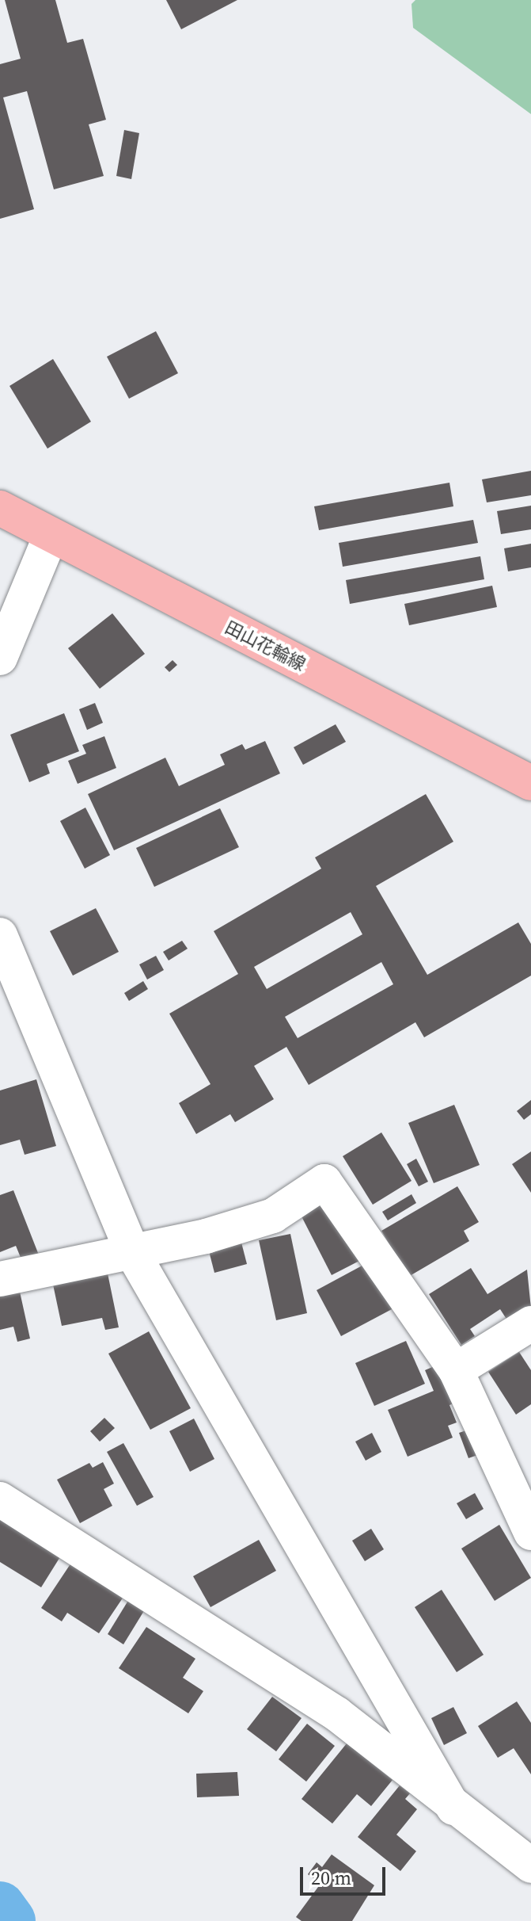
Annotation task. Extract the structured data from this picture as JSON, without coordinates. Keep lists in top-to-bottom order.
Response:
{
  "streets": {
    "main road": ["田山花輪線"]
  },
  "scale_bar": "20 m"
}
